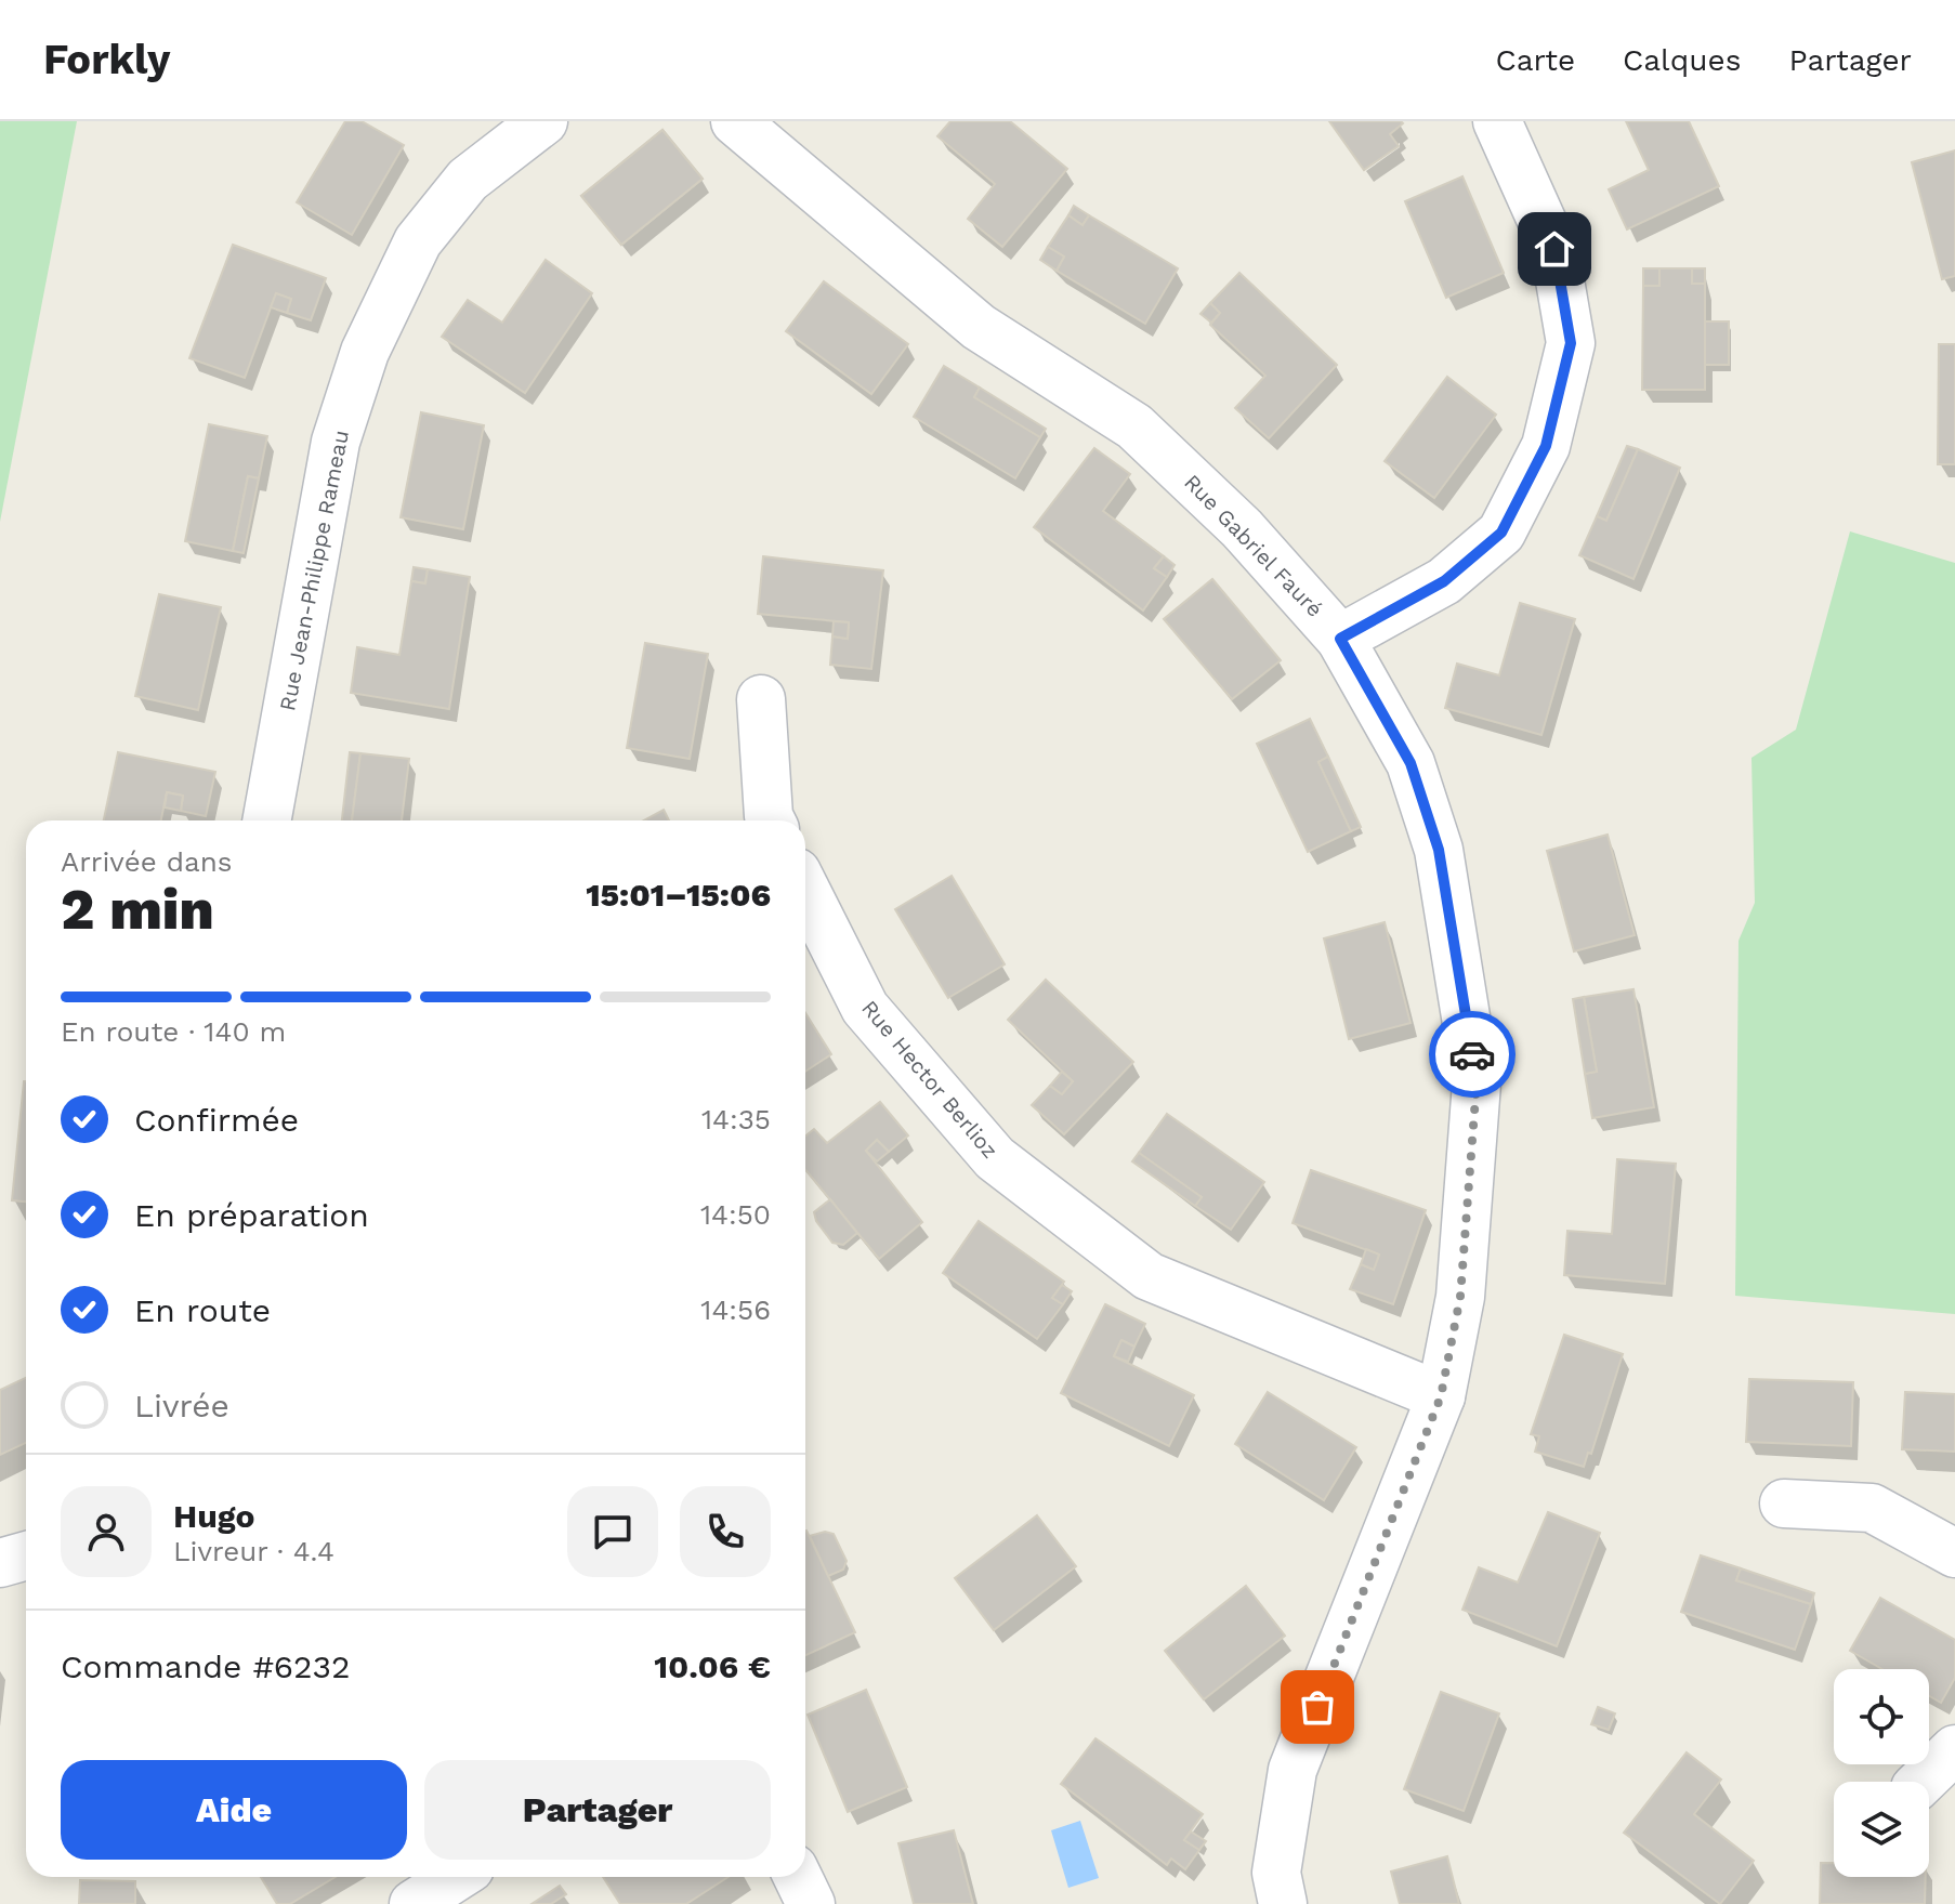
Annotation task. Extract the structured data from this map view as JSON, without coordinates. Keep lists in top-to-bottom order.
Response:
{
  "streets": {
    "street": ["Rue Gabriel Fauré", "Rue Jean-Philippe Rameau", "Rue Hector Berlioz"]
  },
  "crossings": [
    ["Rue Gabriel Fauré", "Rue Hector Berlioz"]
  ],
  "page": {
    "header": "Forkly",
    "nav": ["Carte", "Calques", "Partager"],
    "heading": ["2 min", "Arrivée dans", "15:01–15:06"],
    "panel": [
      "Hugo",
      "Livreur · 4.4",
      "Commande #6232",
      "10.06 €"
    ],
    "bar": "En route · 140 m",
    "list": [
      ["Confirmée", "14:35"],
      ["En préparation", "14:50"],
      ["En route", "14:56"],
      "Livrée"
    ],
    "buttons": ["Aide", "Partager"]
  }
}
